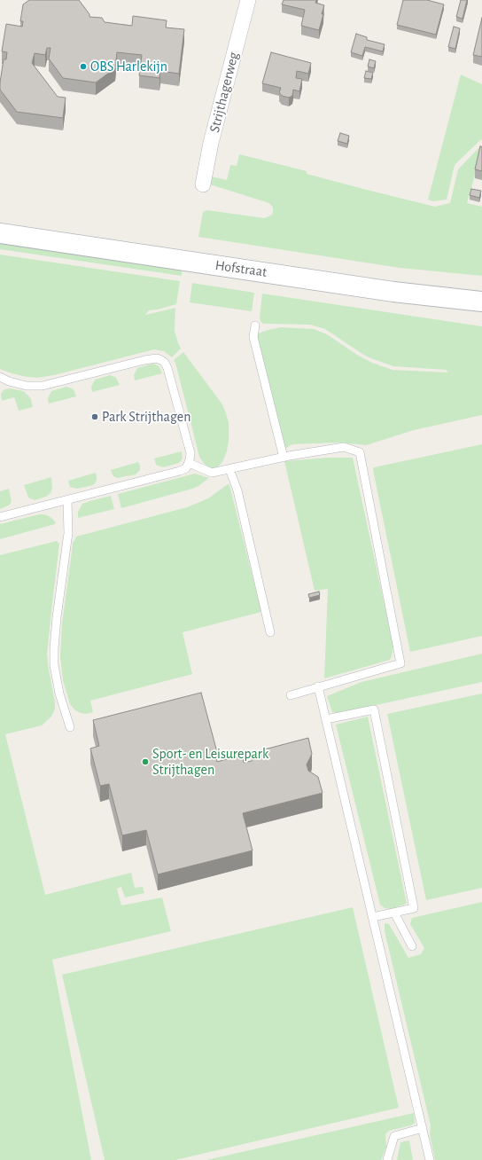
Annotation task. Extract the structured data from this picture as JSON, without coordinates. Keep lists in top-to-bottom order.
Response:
{
  "streets": {
    "main road": ["Hofstraat"],
    "street": ["Strijthagerweg"]
  },
  "places": ["OBS Harlekijn", "Park Strijthagen", "Sport- en Leisurepark Strijthagen"]
}
